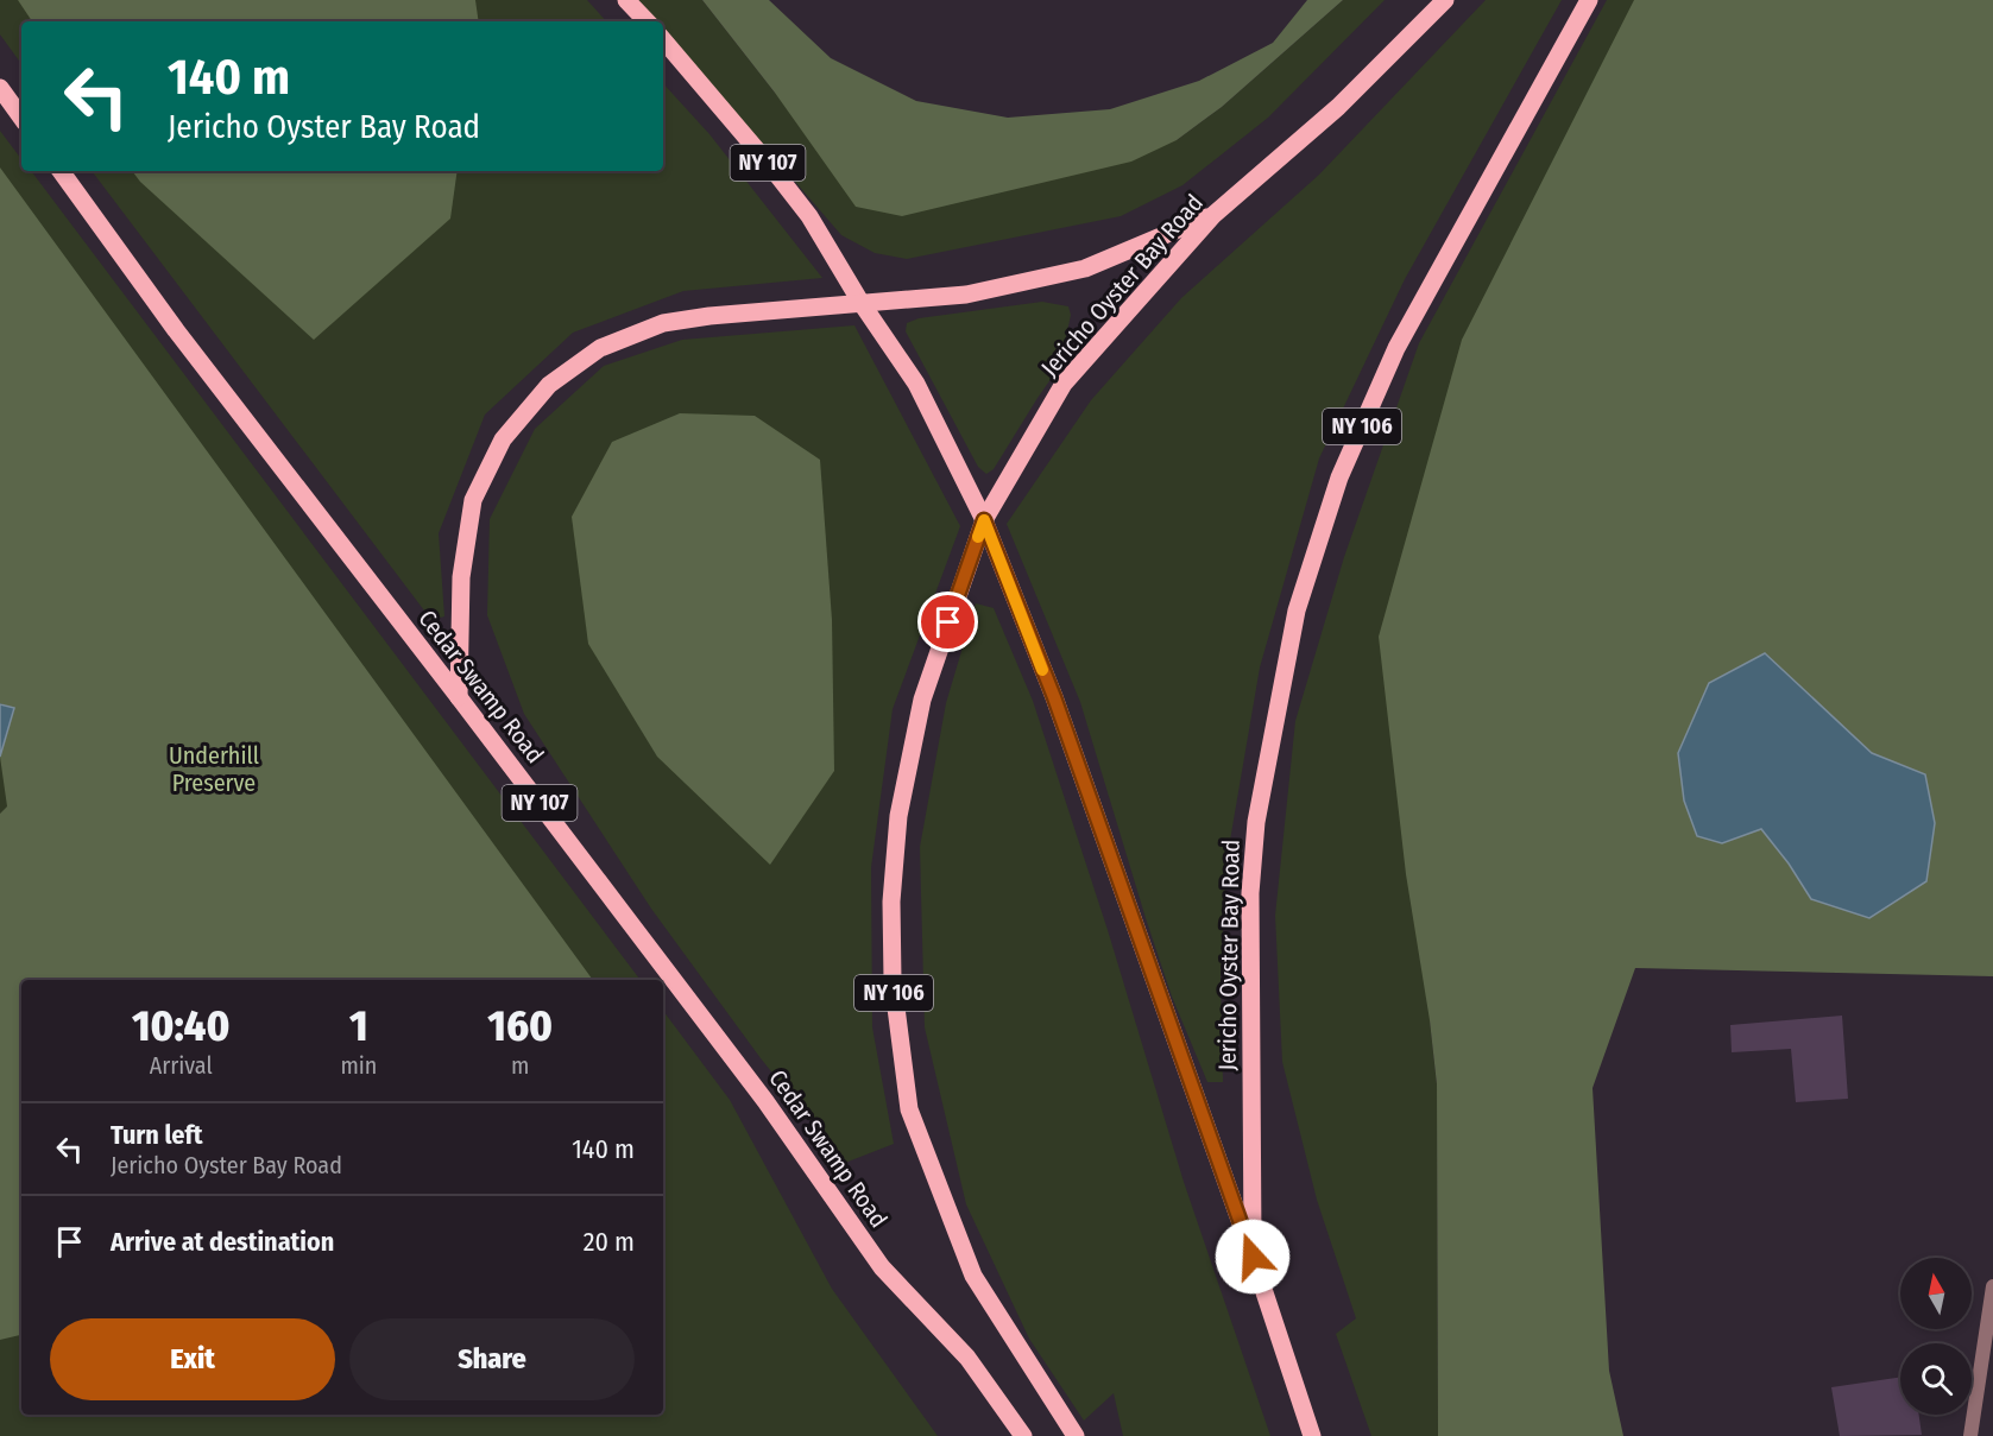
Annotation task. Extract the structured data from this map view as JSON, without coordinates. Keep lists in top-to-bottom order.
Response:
{
  "streets": {
    "main road": [
      "NY 107",
      "Jericho Oyster Bay Road",
      "NY 106",
      "Cedar Swamp Road"
    ]
  },
  "crossings": [
    ["NY 107", "Jericho Oyster Bay Road"],
    ["NY 107", "NY 106"],
    ["Jericho Oyster Bay Road", "NY 106"]
  ],
  "parks": ["Underhill Preserve"],
  "north": "top",
  "page": {
    "turn": ["140 m", "Jericho Oyster Bay Road"],
    "eta": [
      "10:40",
      "Arrival",
      "1",
      "min",
      "160",
      "m"
    ],
    "list": [
      {
        "name": "Turn left",
        "note": "Jericho Oyster Bay Road",
        "value": "140 m"
      },
      {
        "name": "Arrive at destination",
        "value": "20 m"
      }
    ],
    "buttons": ["Exit", "Share"]
  }
}
